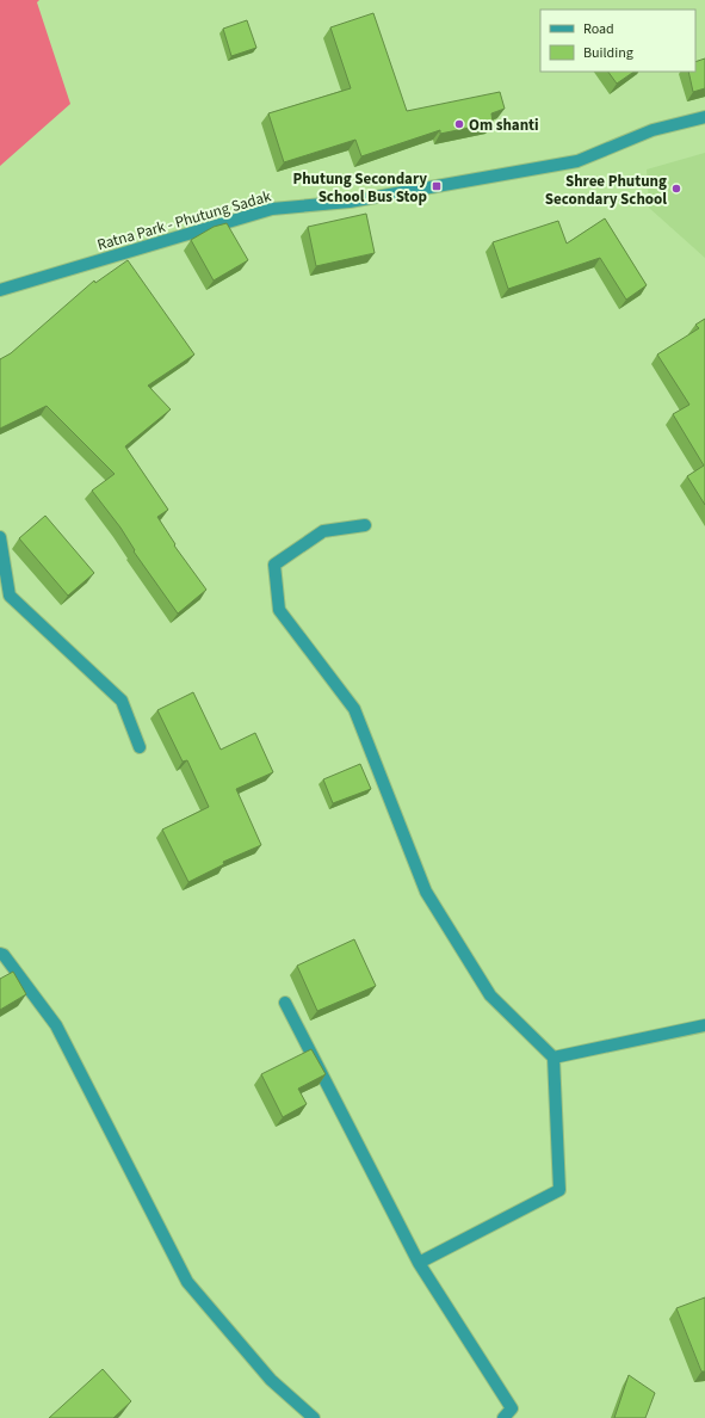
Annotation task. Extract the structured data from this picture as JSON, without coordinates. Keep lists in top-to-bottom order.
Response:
{
  "streets": {
    "street": ["Ratna Park - Phutung Sadak"]
  },
  "places": {
    "other": ["Om shanti", "Shree Phutung Secondary School"],
    "transit": ["Phutung Secondary School Bus Stop"]
  },
  "legend": ["Road", "Building"]
}
